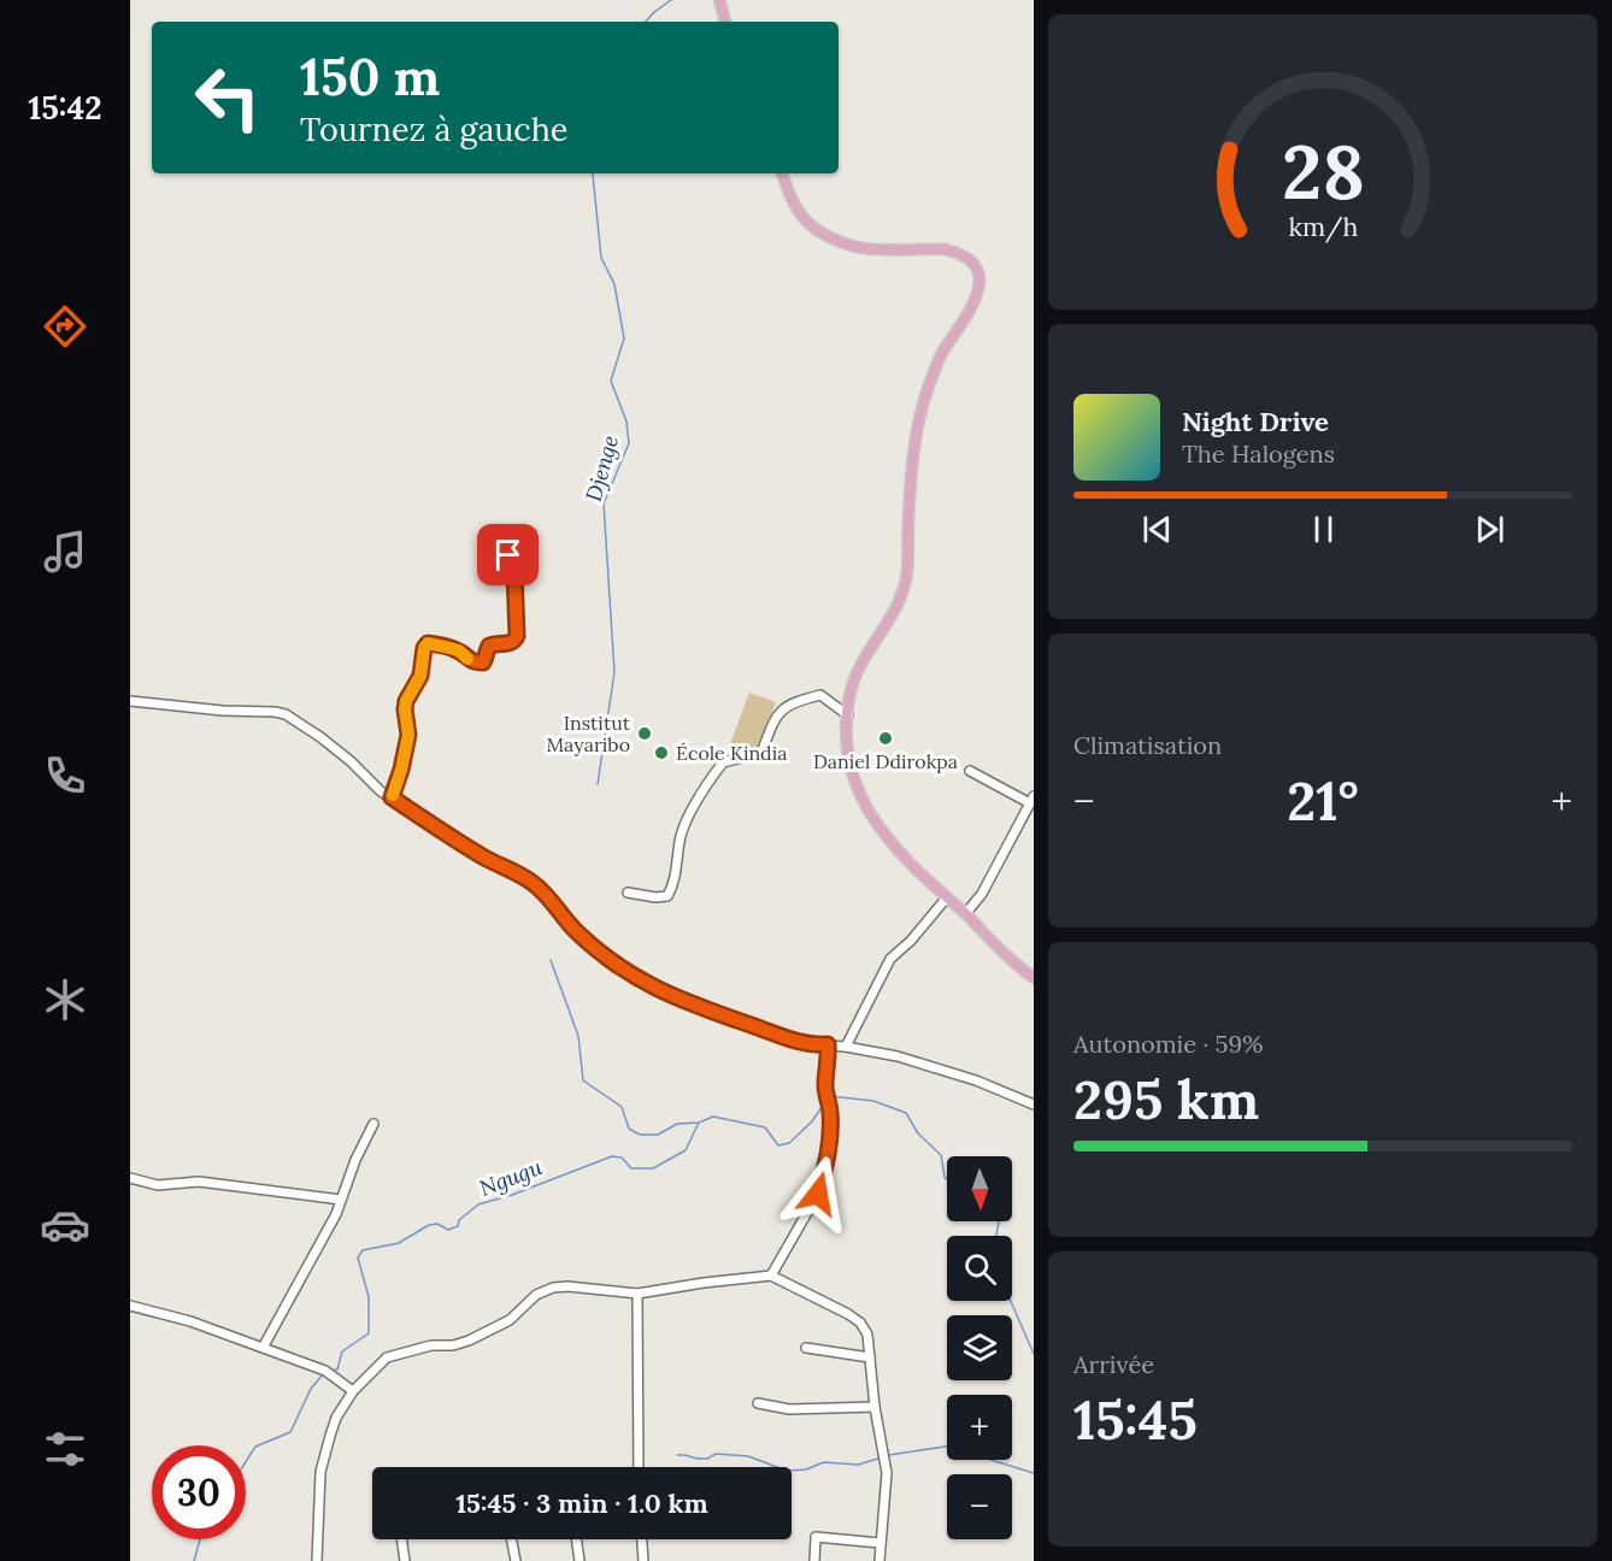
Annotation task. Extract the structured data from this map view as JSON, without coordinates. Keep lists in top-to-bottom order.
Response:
{
  "water": ["Djenge", "Ngugu"],
  "places": ["Institut Mayaribo", "Daniel Ddirokpa", "École Kindia"],
  "north": "bottom",
  "page": {
    "tabs": "15:42",
    "turn": ["150 m", "Tournez à gauche"],
    "song": ["Night Drive", "The Halogens"],
    "tile": [
      "Climatisation",
      ["Autonomie · 59%", "295 km"],
      ["Arrivée", "15:45"]
    ],
    "heat": ["−", "21°", "+"],
    "map_buttons": ["+", "−"],
    "limit": "30",
    "trip": "15:45 · 3 min · 1.0 km",
    "gauge": ["28", "km/h"]
  }
}
